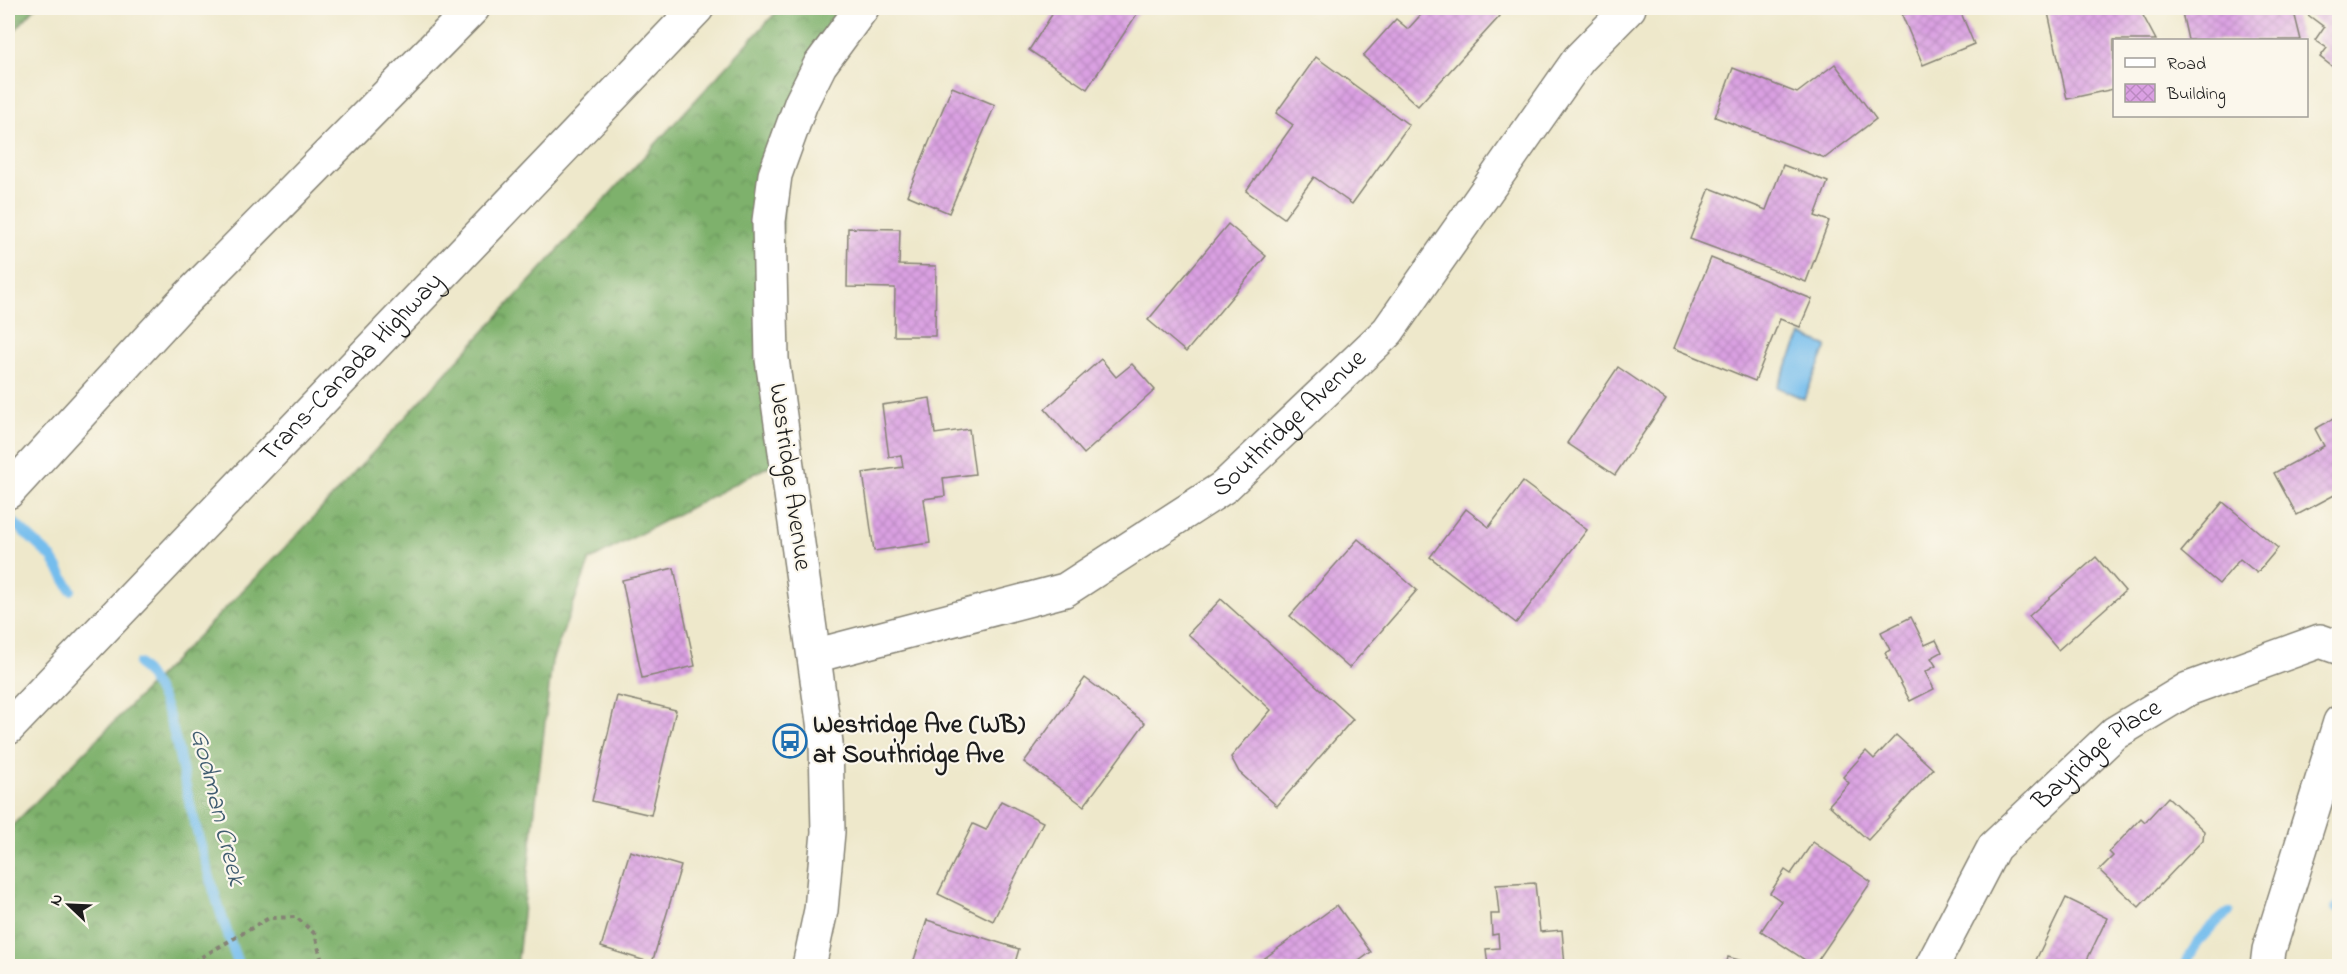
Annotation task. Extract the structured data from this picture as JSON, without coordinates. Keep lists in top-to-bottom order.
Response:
{
  "streets": {
    "main road": [
      "Trans-Canada Highway",
      "Southridge Avenue",
      "Westridge Avenue",
      "Bayridge Place"
    ]
  },
  "crossings": [
    ["Southridge Avenue", "Westridge Avenue"]
  ],
  "water": ["Godman Creek"],
  "places": {
    "bus stop": ["Westridge Ave (WB) at Southridge Ave"]
  },
  "legend": ["Road", "Building"],
  "north": "top left"
}
